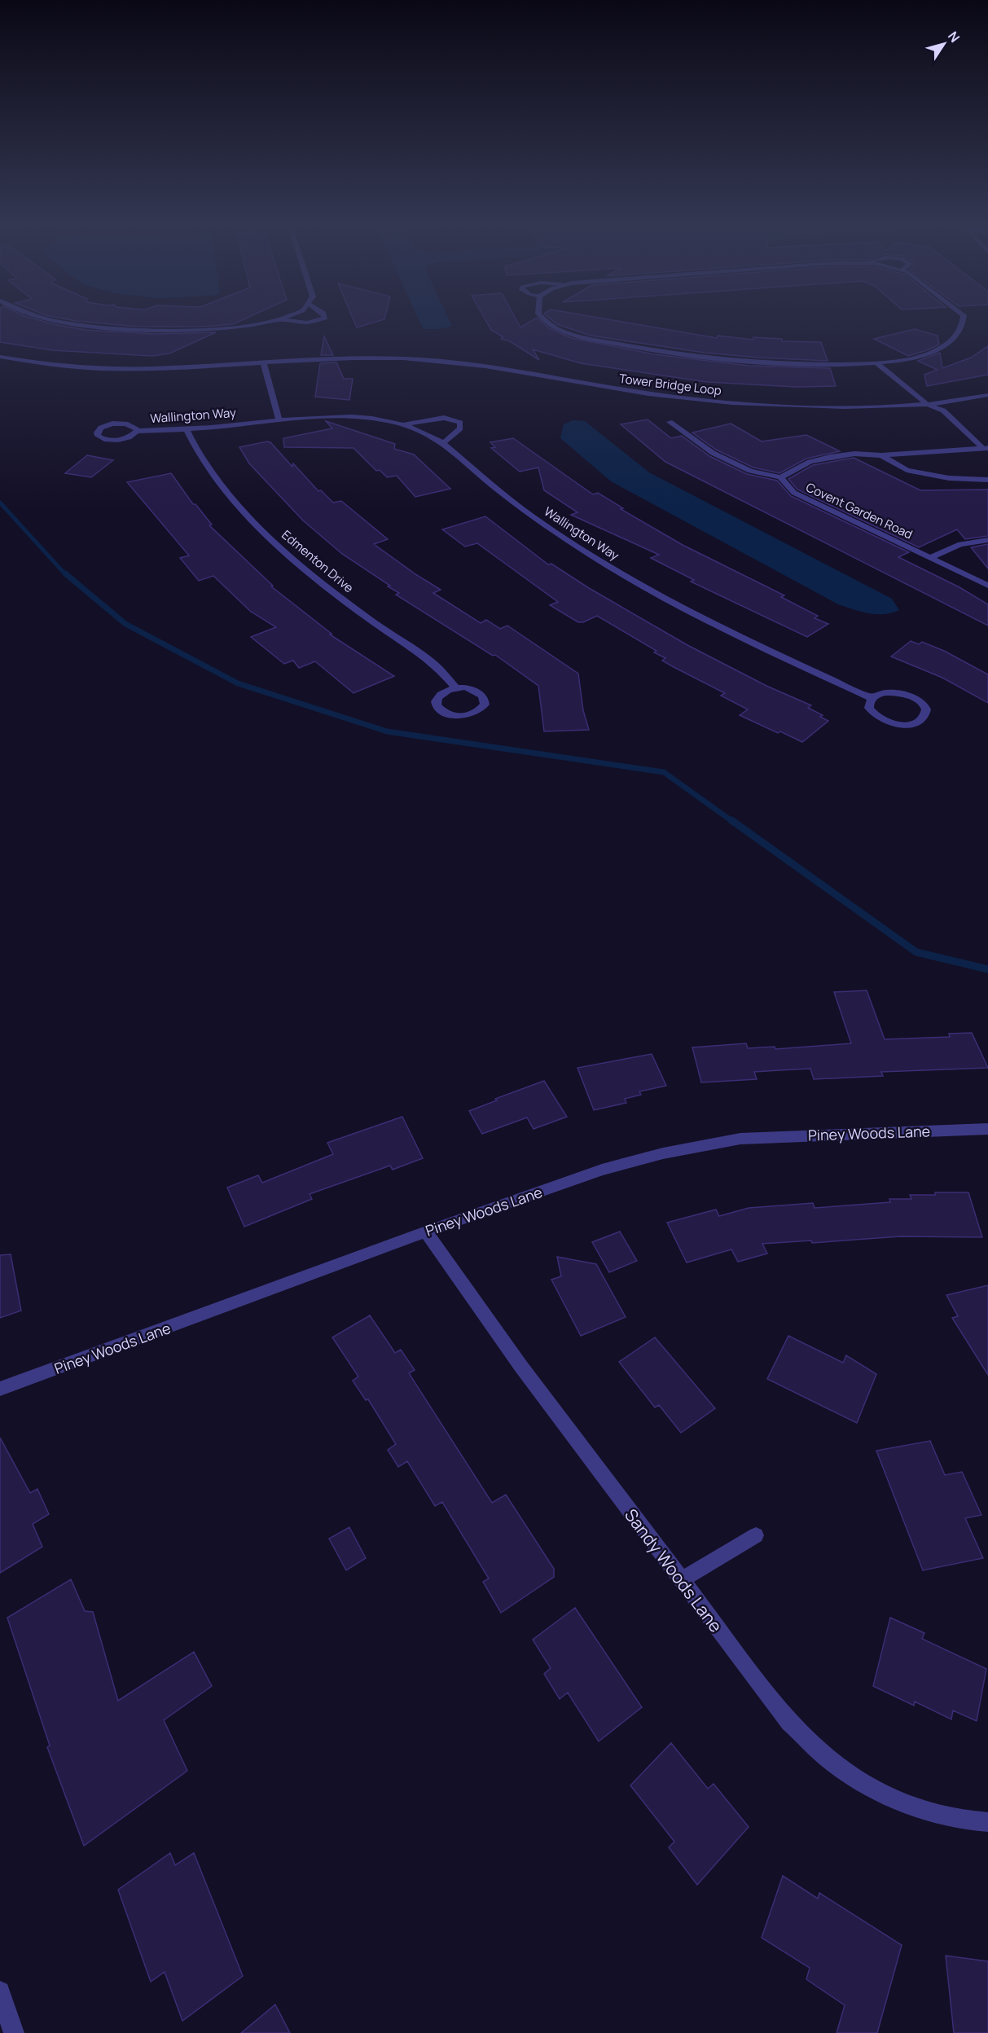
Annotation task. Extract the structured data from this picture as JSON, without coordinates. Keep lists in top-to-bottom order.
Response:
{
  "streets": {
    "street": [
      "Tower Bridge Loop",
      "Wallington Way",
      "Covent Garden Road",
      "Edmenton Drive",
      "Piney Woods Lane",
      "Sandy Woods Lane"
    ]
  },
  "crossings": [
    ["Tower Bridge Loop", "Covent Garden Road"],
    ["Wallington Way", "Edmenton Drive"],
    ["Piney Woods Lane", "Sandy Woods Lane"]
  ],
  "north": "top right"
}
